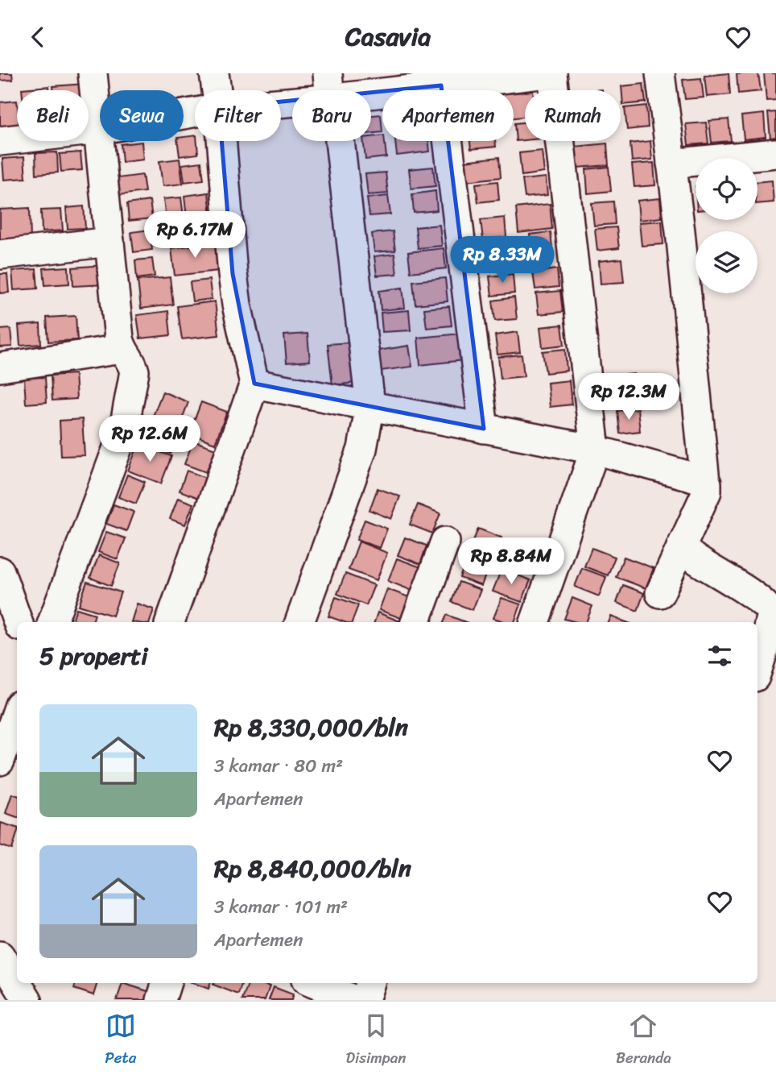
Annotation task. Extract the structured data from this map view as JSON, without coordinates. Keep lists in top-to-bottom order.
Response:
{
  "page": {
    "header": "Casavia",
    "chip": [
      "Beli",
      "Sewa",
      "Filter",
      "Baru",
      "Apartemen",
      "Rumah"
    ],
    "price": [
      "Rp 6.17M",
      "Rp 8.33M",
      "Rp 12.3M",
      "Rp 12.6M",
      "Rp 8.84M"
    ],
    "heading": "5 properti",
    "list": [
      {
        "name": "Rp 8,330,000/bln",
        "note": "3 kamar · 80 m² · Apartemen"
      },
      {
        "name": "Rp 8,840,000/bln",
        "note": "3 kamar · 101 m² · Apartemen"
      }
    ],
    "tabs": ["Peta", "Disimpan", "Beranda"]
  }
}
